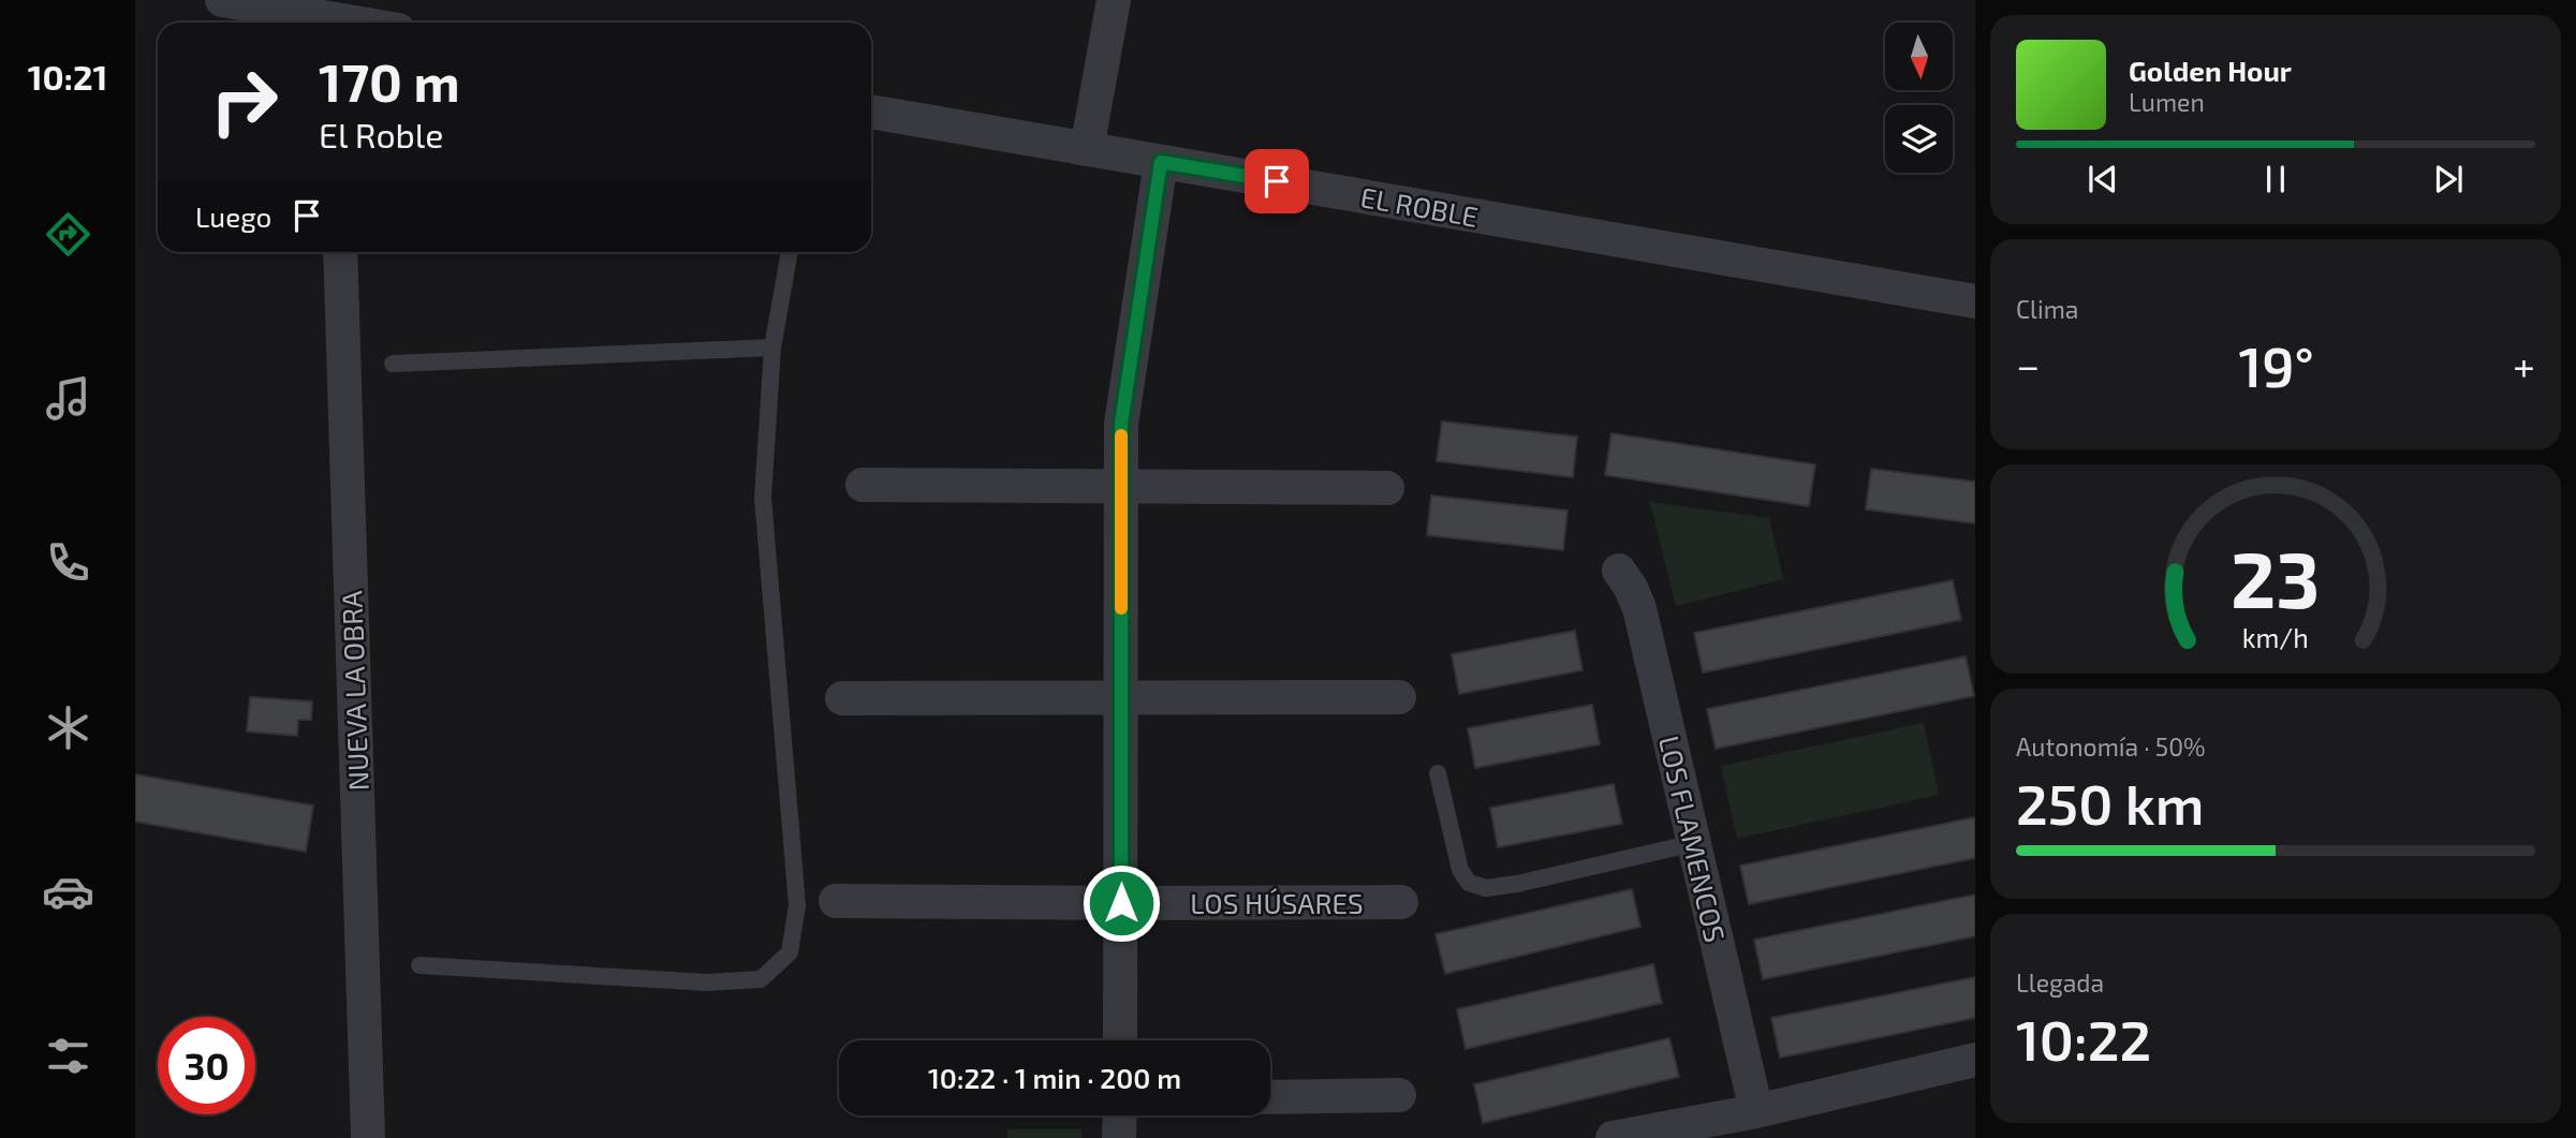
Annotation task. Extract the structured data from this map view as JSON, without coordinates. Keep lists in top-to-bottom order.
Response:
{
  "streets": {
    "street": [
      "EL ROBLE",
      "NUEVA LA OBRA",
      "LOS FLAMENCOS",
      "LOS HÚSARES"
    ]
  },
  "north": "bottom",
  "page": {
    "tabs": "10:21",
    "turn": ["170 m", "El Roble"],
    "song": ["Golden Hour", "Lumen"],
    "then": "Luego",
    "tile": [
      "Clima",
      ["Autonomía · 50%", "250 km"],
      ["Llegada", "10:22"]
    ],
    "heat": ["−", "19°", "+"],
    "limit": "30",
    "trip": "10:22 · 1 min · 200 m",
    "gauge": ["23", "km/h"]
  }
}
